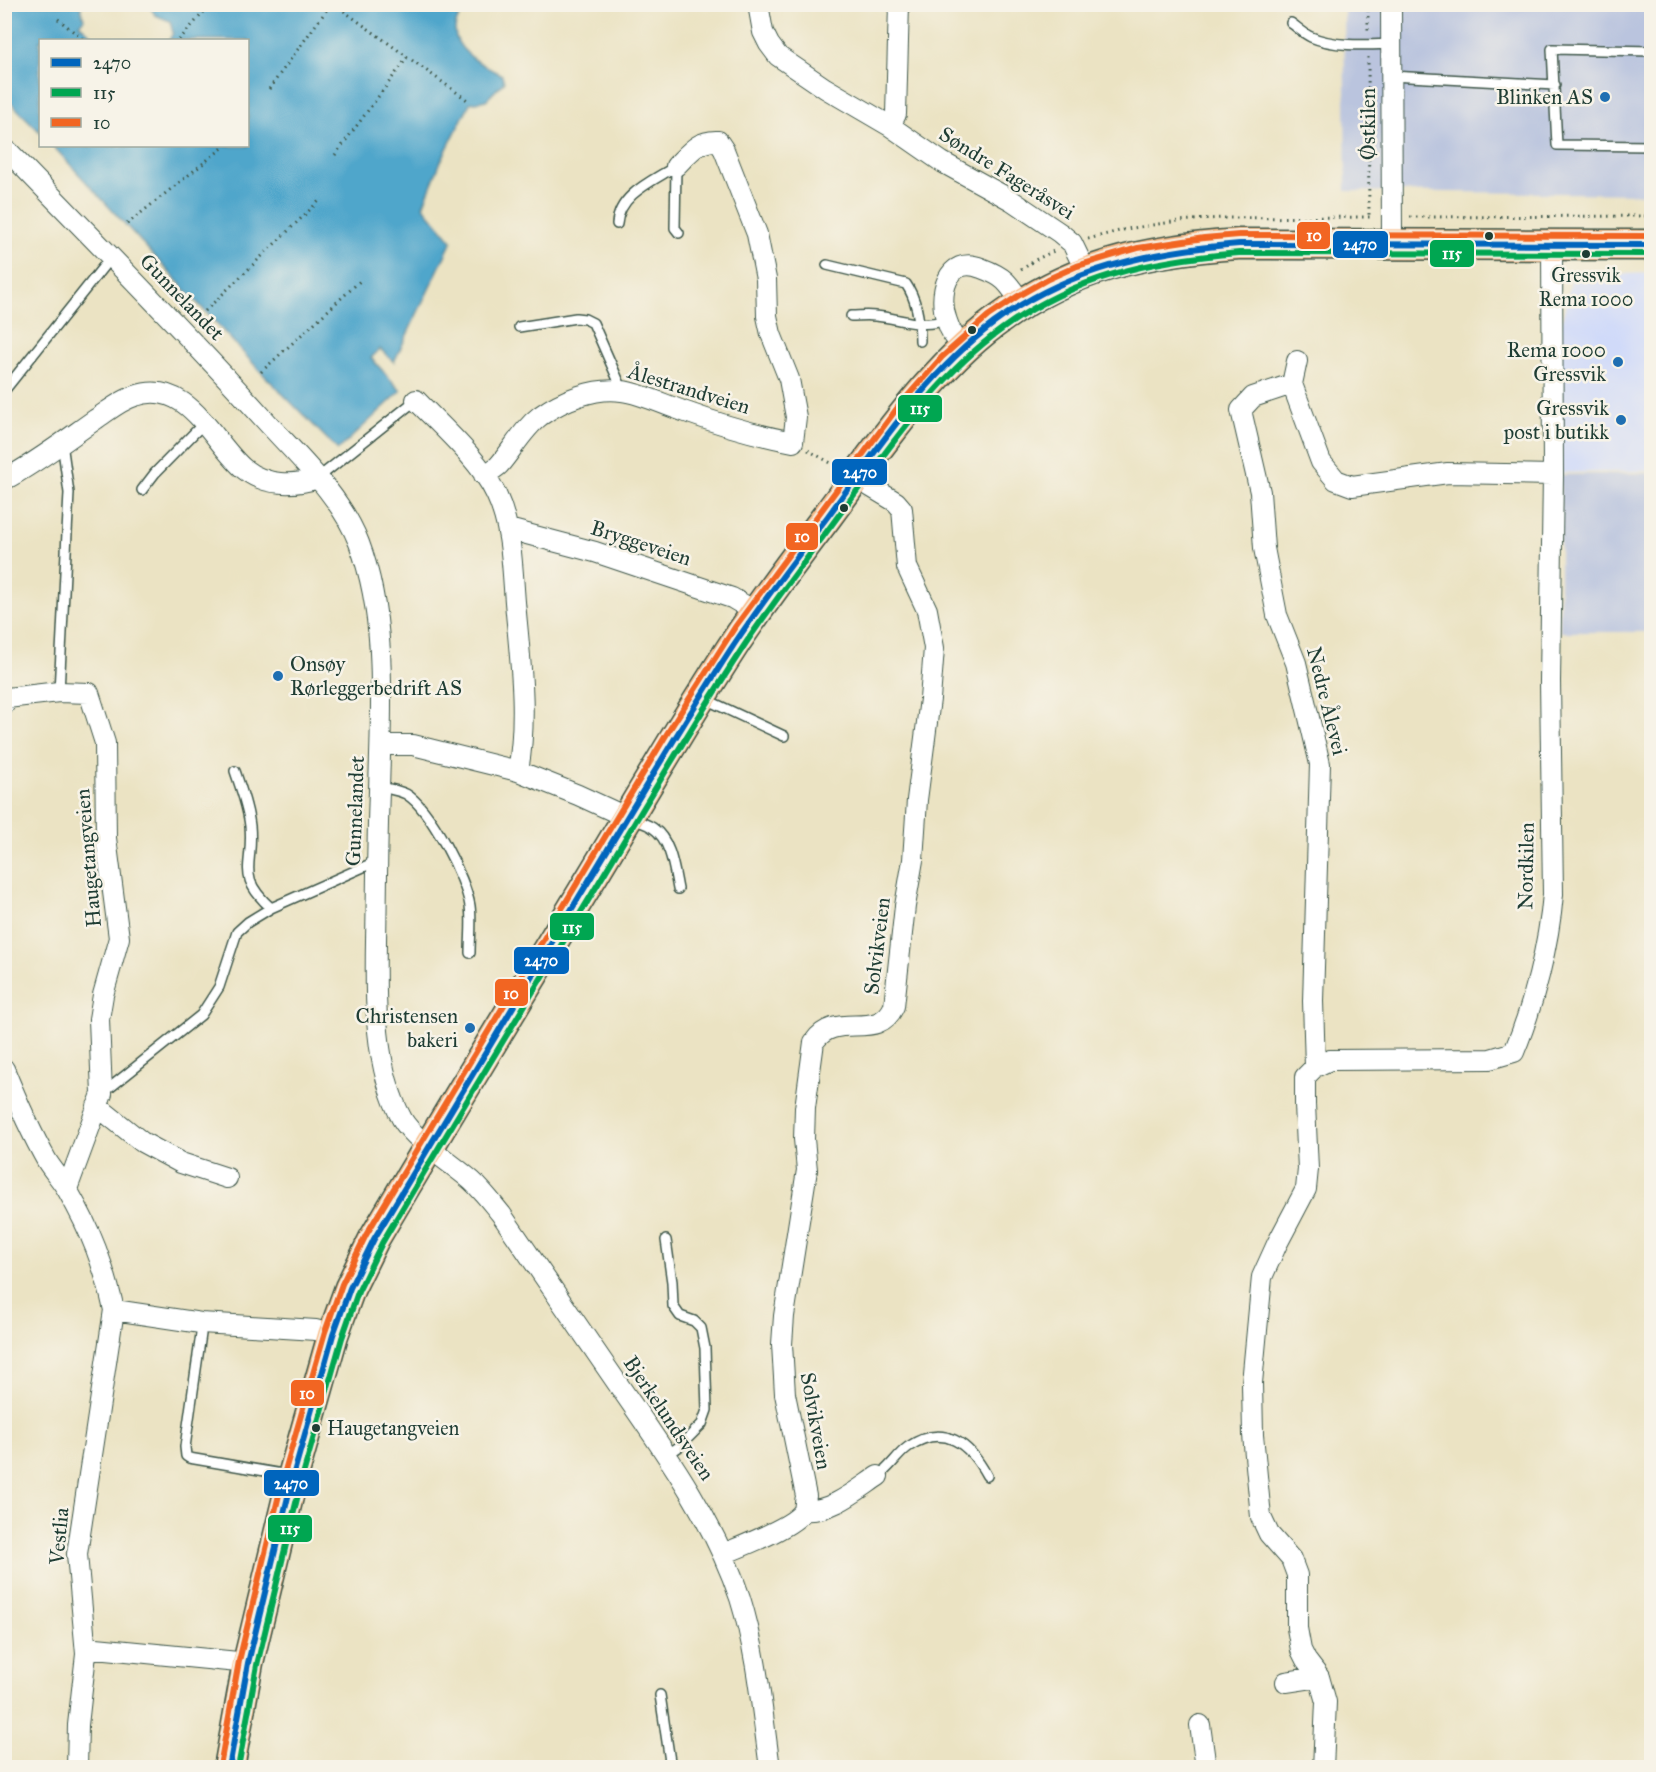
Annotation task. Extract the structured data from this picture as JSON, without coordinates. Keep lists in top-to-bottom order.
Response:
{
  "streets": {
    "street": [
      "Østkilen",
      "Søndre Fageråsvei",
      "Gunnelandet",
      "Ålestrandveien",
      "Bryggeveien",
      "Nedre Ålevei",
      "Haugetangveien",
      "Nordkilen",
      "Solvikveien",
      "Bjerkelundsveien",
      "Vestlia"
    ]
  },
  "crossings": [
    ["Gunnelandet", "Bjerkelundsveien"],
    ["Nedre Ålevei", "Nordkilen"]
  ],
  "places": [
    "Blinken AS",
    "Gressvik Rema 1000",
    "Rema 1000 Gressvik",
    "Gressvik post i butikk",
    "Onsøy Rørleggerbedrift AS",
    "Christensen bakeri",
    "Haugetangveien"
  ],
  "lines": ["transit line 10", "transit line 2470", "transit line 115"],
  "legend": ["2470", "115", "10"]
}
